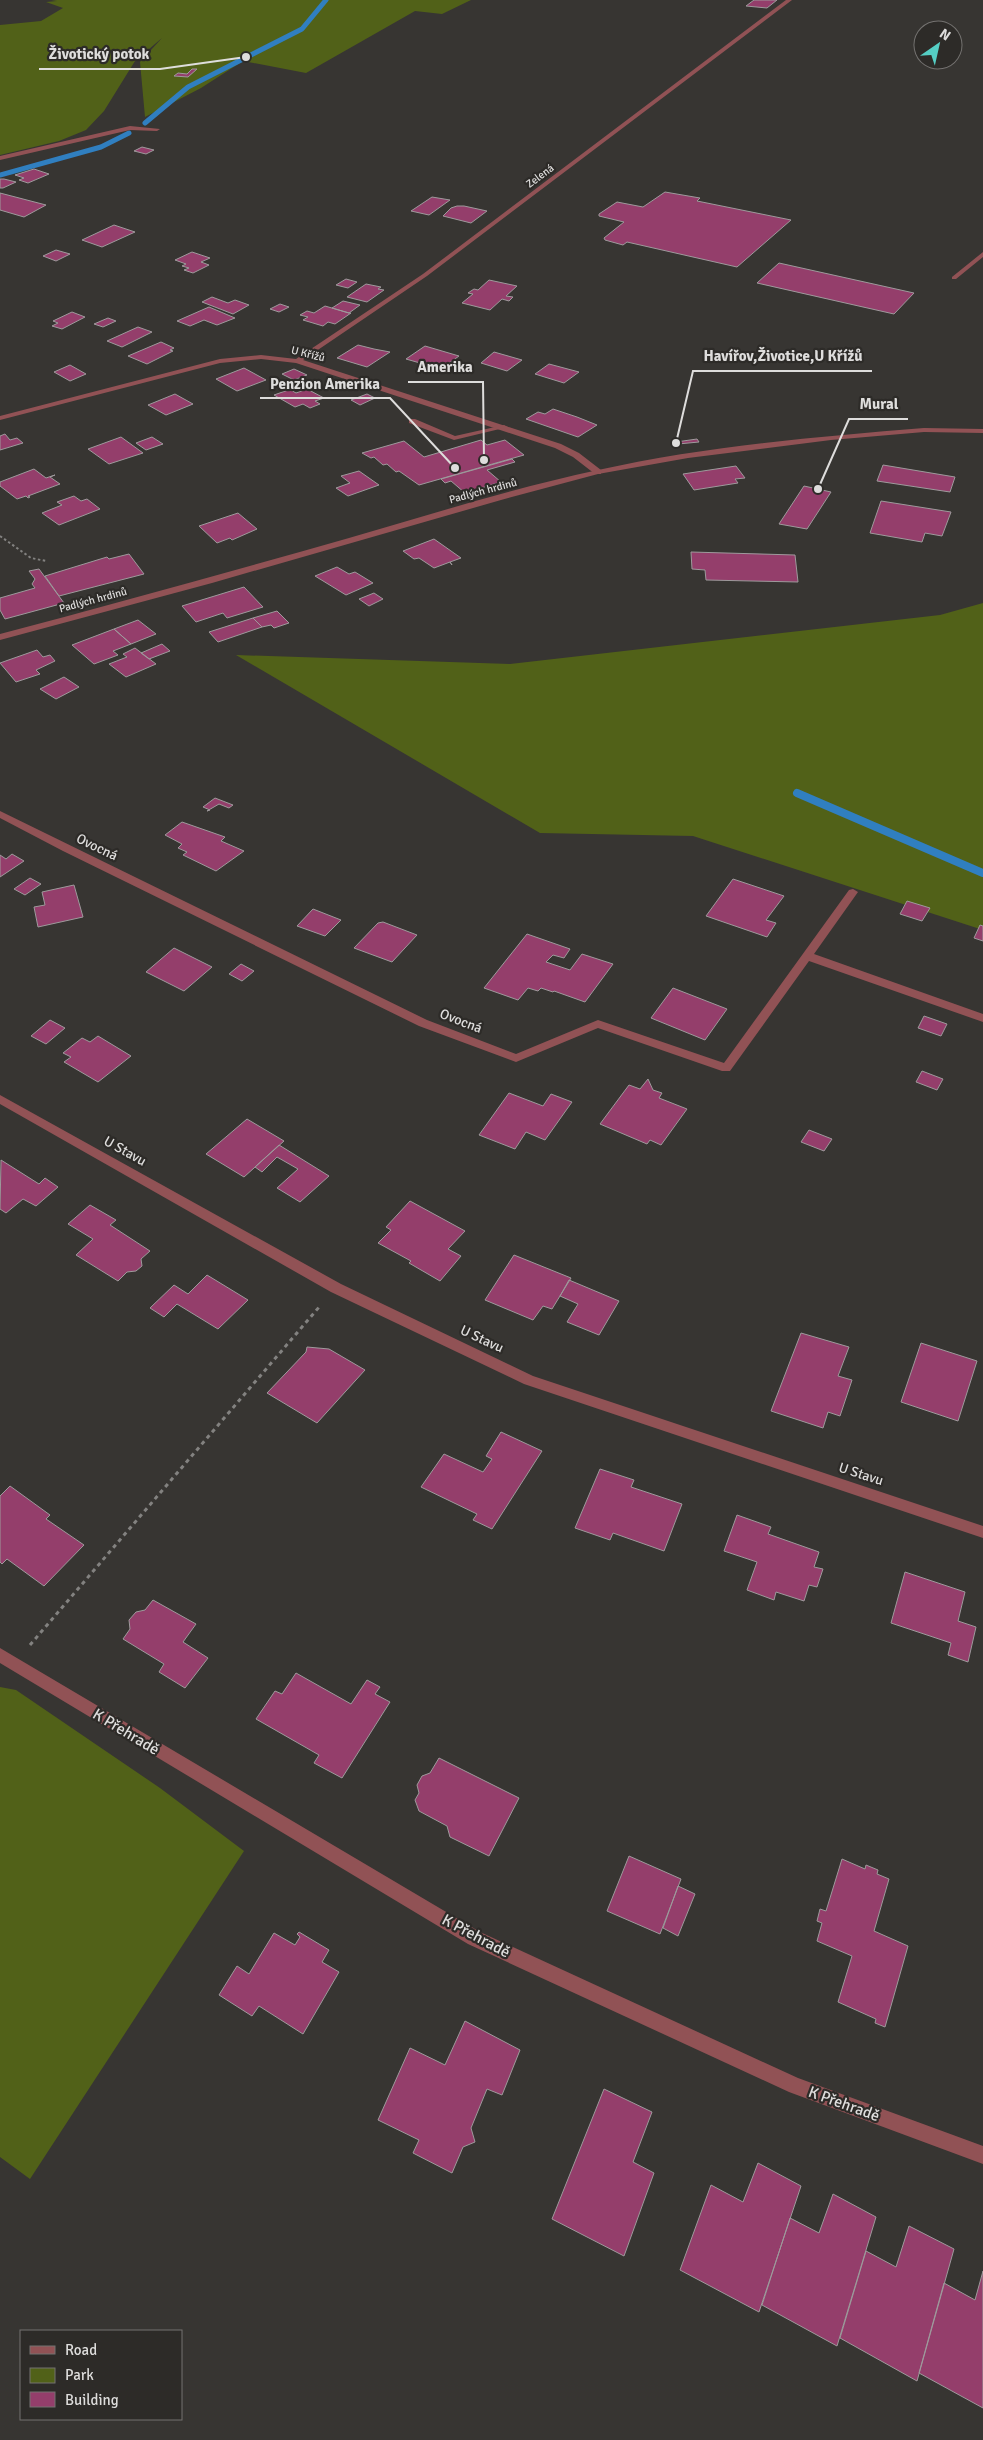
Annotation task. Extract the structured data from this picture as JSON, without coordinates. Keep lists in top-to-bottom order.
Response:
{
  "streets": {
    "street": [
      "Zelená",
      "U Křížů",
      "Padlých hrdinů",
      "Ovocná",
      "U Stavu",
      "K Přehradě"
    ]
  },
  "crossings": [
    ["Zelená", "U Křížů"],
    ["U Křížů", "Padlých hrdinů"]
  ],
  "places": [
    "Životický potok",
    "Havířov,Životice,U Křížů",
    "Amerika",
    "Penzion Amerika",
    "Mural"
  ],
  "legend": ["Road", "Park", "Building"],
  "north": "top right"
}
